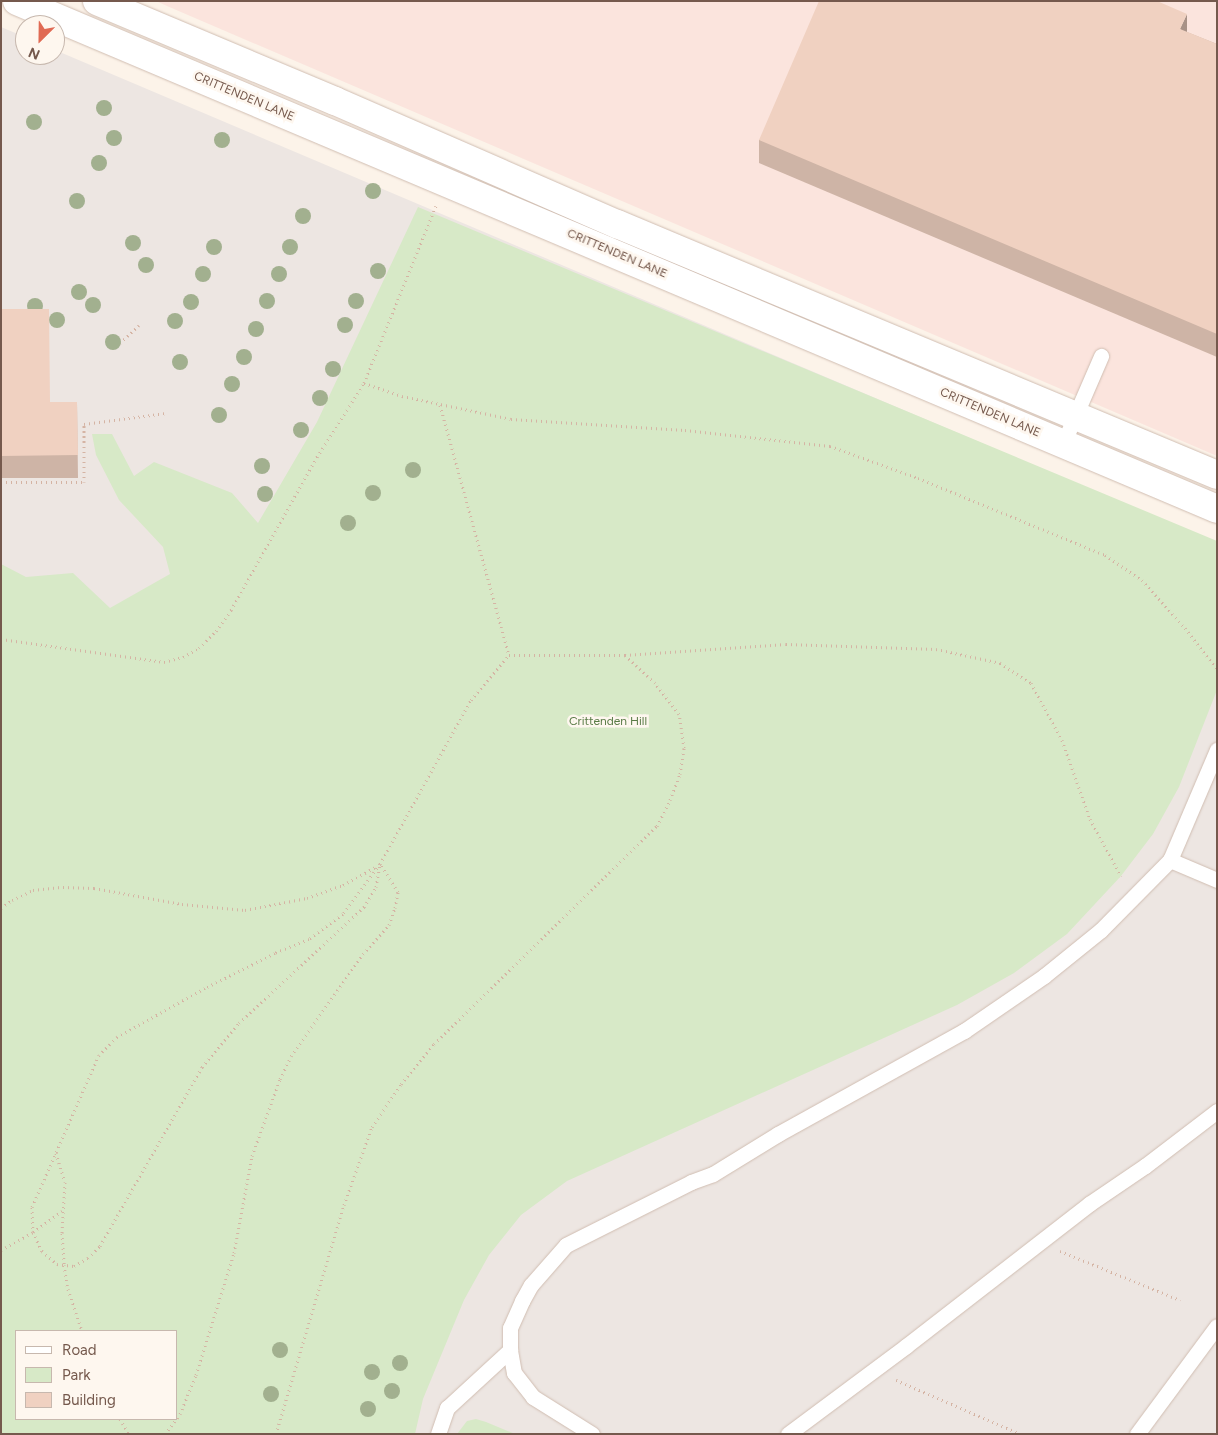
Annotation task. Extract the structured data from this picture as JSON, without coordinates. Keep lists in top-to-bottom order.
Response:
{
  "streets": {
    "street": ["CRITTENDEN LANE"]
  },
  "parks": ["Crittenden Hill"],
  "legend": ["Road", "Park", "Building"],
  "north": "bottom left"
}
